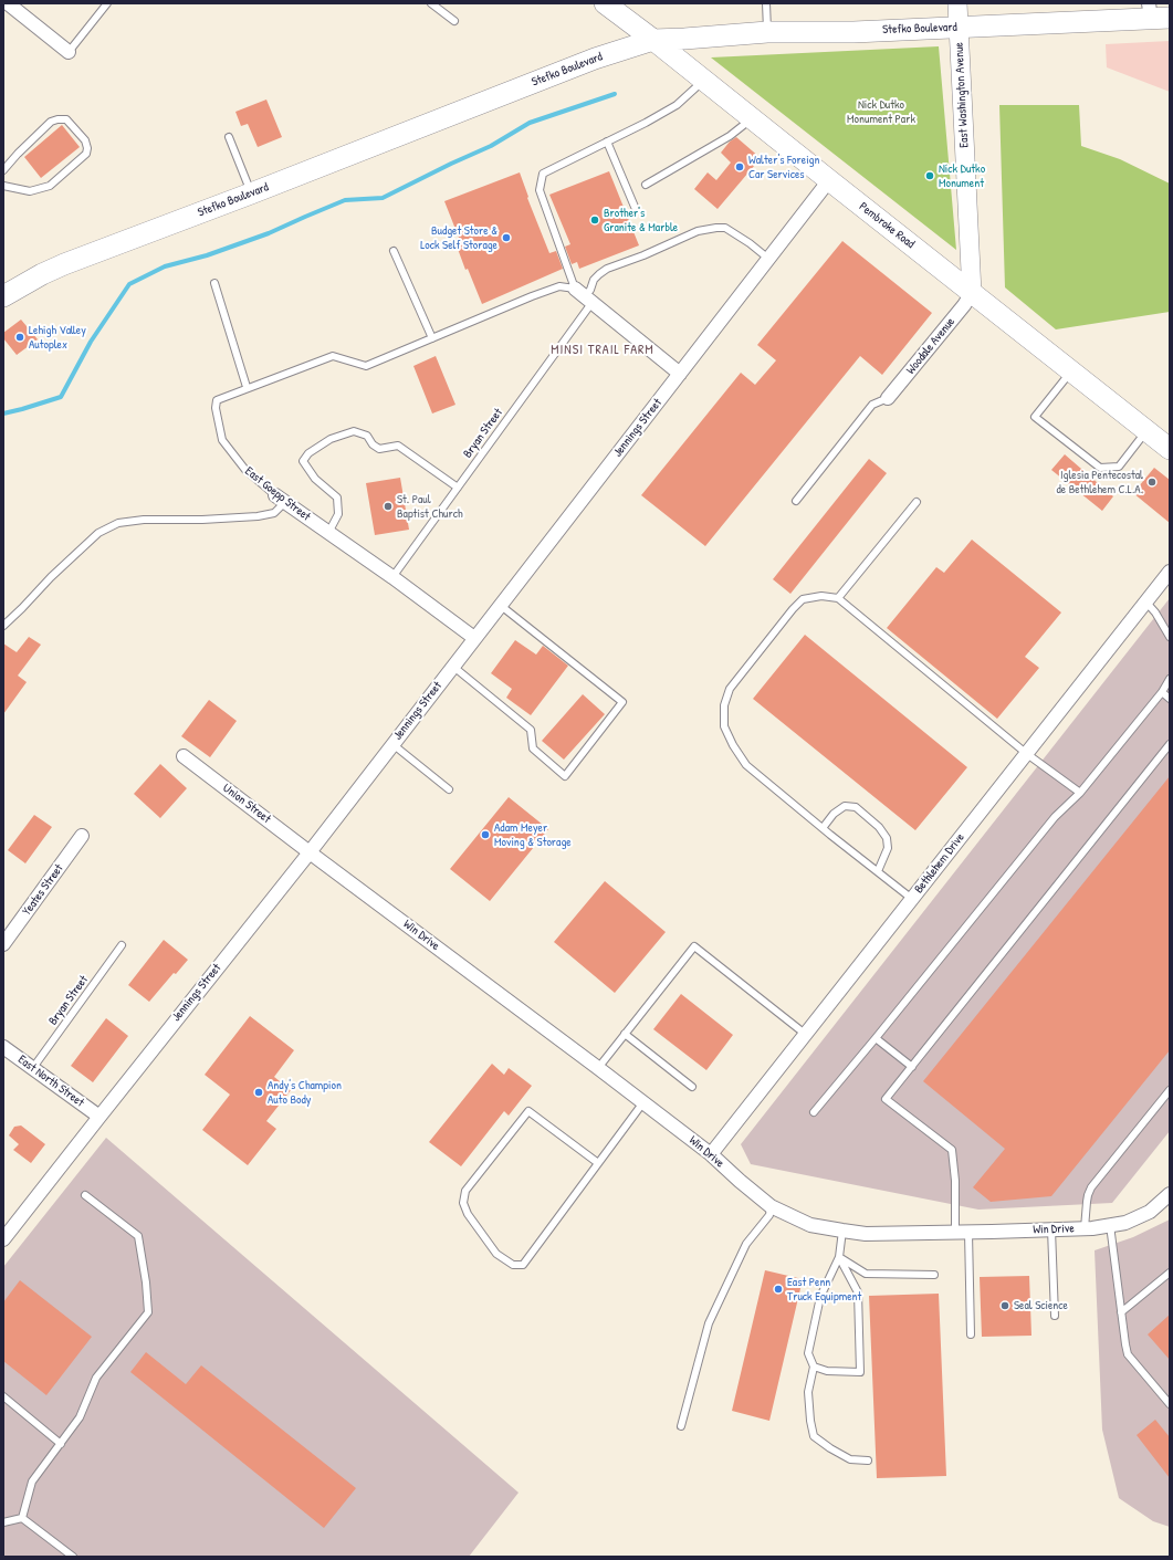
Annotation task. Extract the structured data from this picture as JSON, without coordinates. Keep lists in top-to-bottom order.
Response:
{
  "streets": {
    "main road": ["Stefko Boulevard", "Pembroke Road"],
    "street": [
      "East Washington Avenue",
      "Woodale Avenue",
      "Jennings Street",
      "East Goepp Street",
      "Union Street",
      "Bethlehem Drive",
      "Yeates Street",
      "Win Drive",
      "East North Street"
    ],
    "lane": ["Bryan Street"]
  },
  "crossings": [
    ["Stefko Boulevard", "East Washington Avenue"],
    ["Stefko Boulevard", "Pembroke Road"],
    ["East Washington Avenue", "Pembroke Road"],
    ["East Washington Avenue", "Woodale Avenue"],
    ["Pembroke Road", "Woodale Avenue"],
    ["Pembroke Road", "Jennings Street"],
    ["Jennings Street", "Bryan Street"],
    ["Jennings Street", "East Goepp Street"],
    ["Jennings Street", "Union Street"],
    ["Jennings Street", "Win Drive"],
    ["Jennings Street", "East North Street"],
    ["Bryan Street", "East Goepp Street"],
    ["Bryan Street", "East North Street"],
    ["Union Street", "Win Drive"],
    ["Bethlehem Drive", "Win Drive"]
  ],
  "districts": ["MINSI TRAIL FARM"],
  "parks": ["Nick Dutko Monument Park"],
  "places": [
    "Walter's Foreign Car Services",
    "Nick Dutko Monument",
    "Brother's Granite & Marble",
    "Budget Store & Lock Self Storage",
    "Lehigh Valley Autoplex",
    "Iglesia Pentecostal de Bethlehem C.L.A.",
    "St. Paul Baptist Church",
    "Adam Meyer Moving & Storage",
    "Andy's Champion Auto Body",
    "East Penn Truck Equipment",
    "Seal Science"
  ]
}
